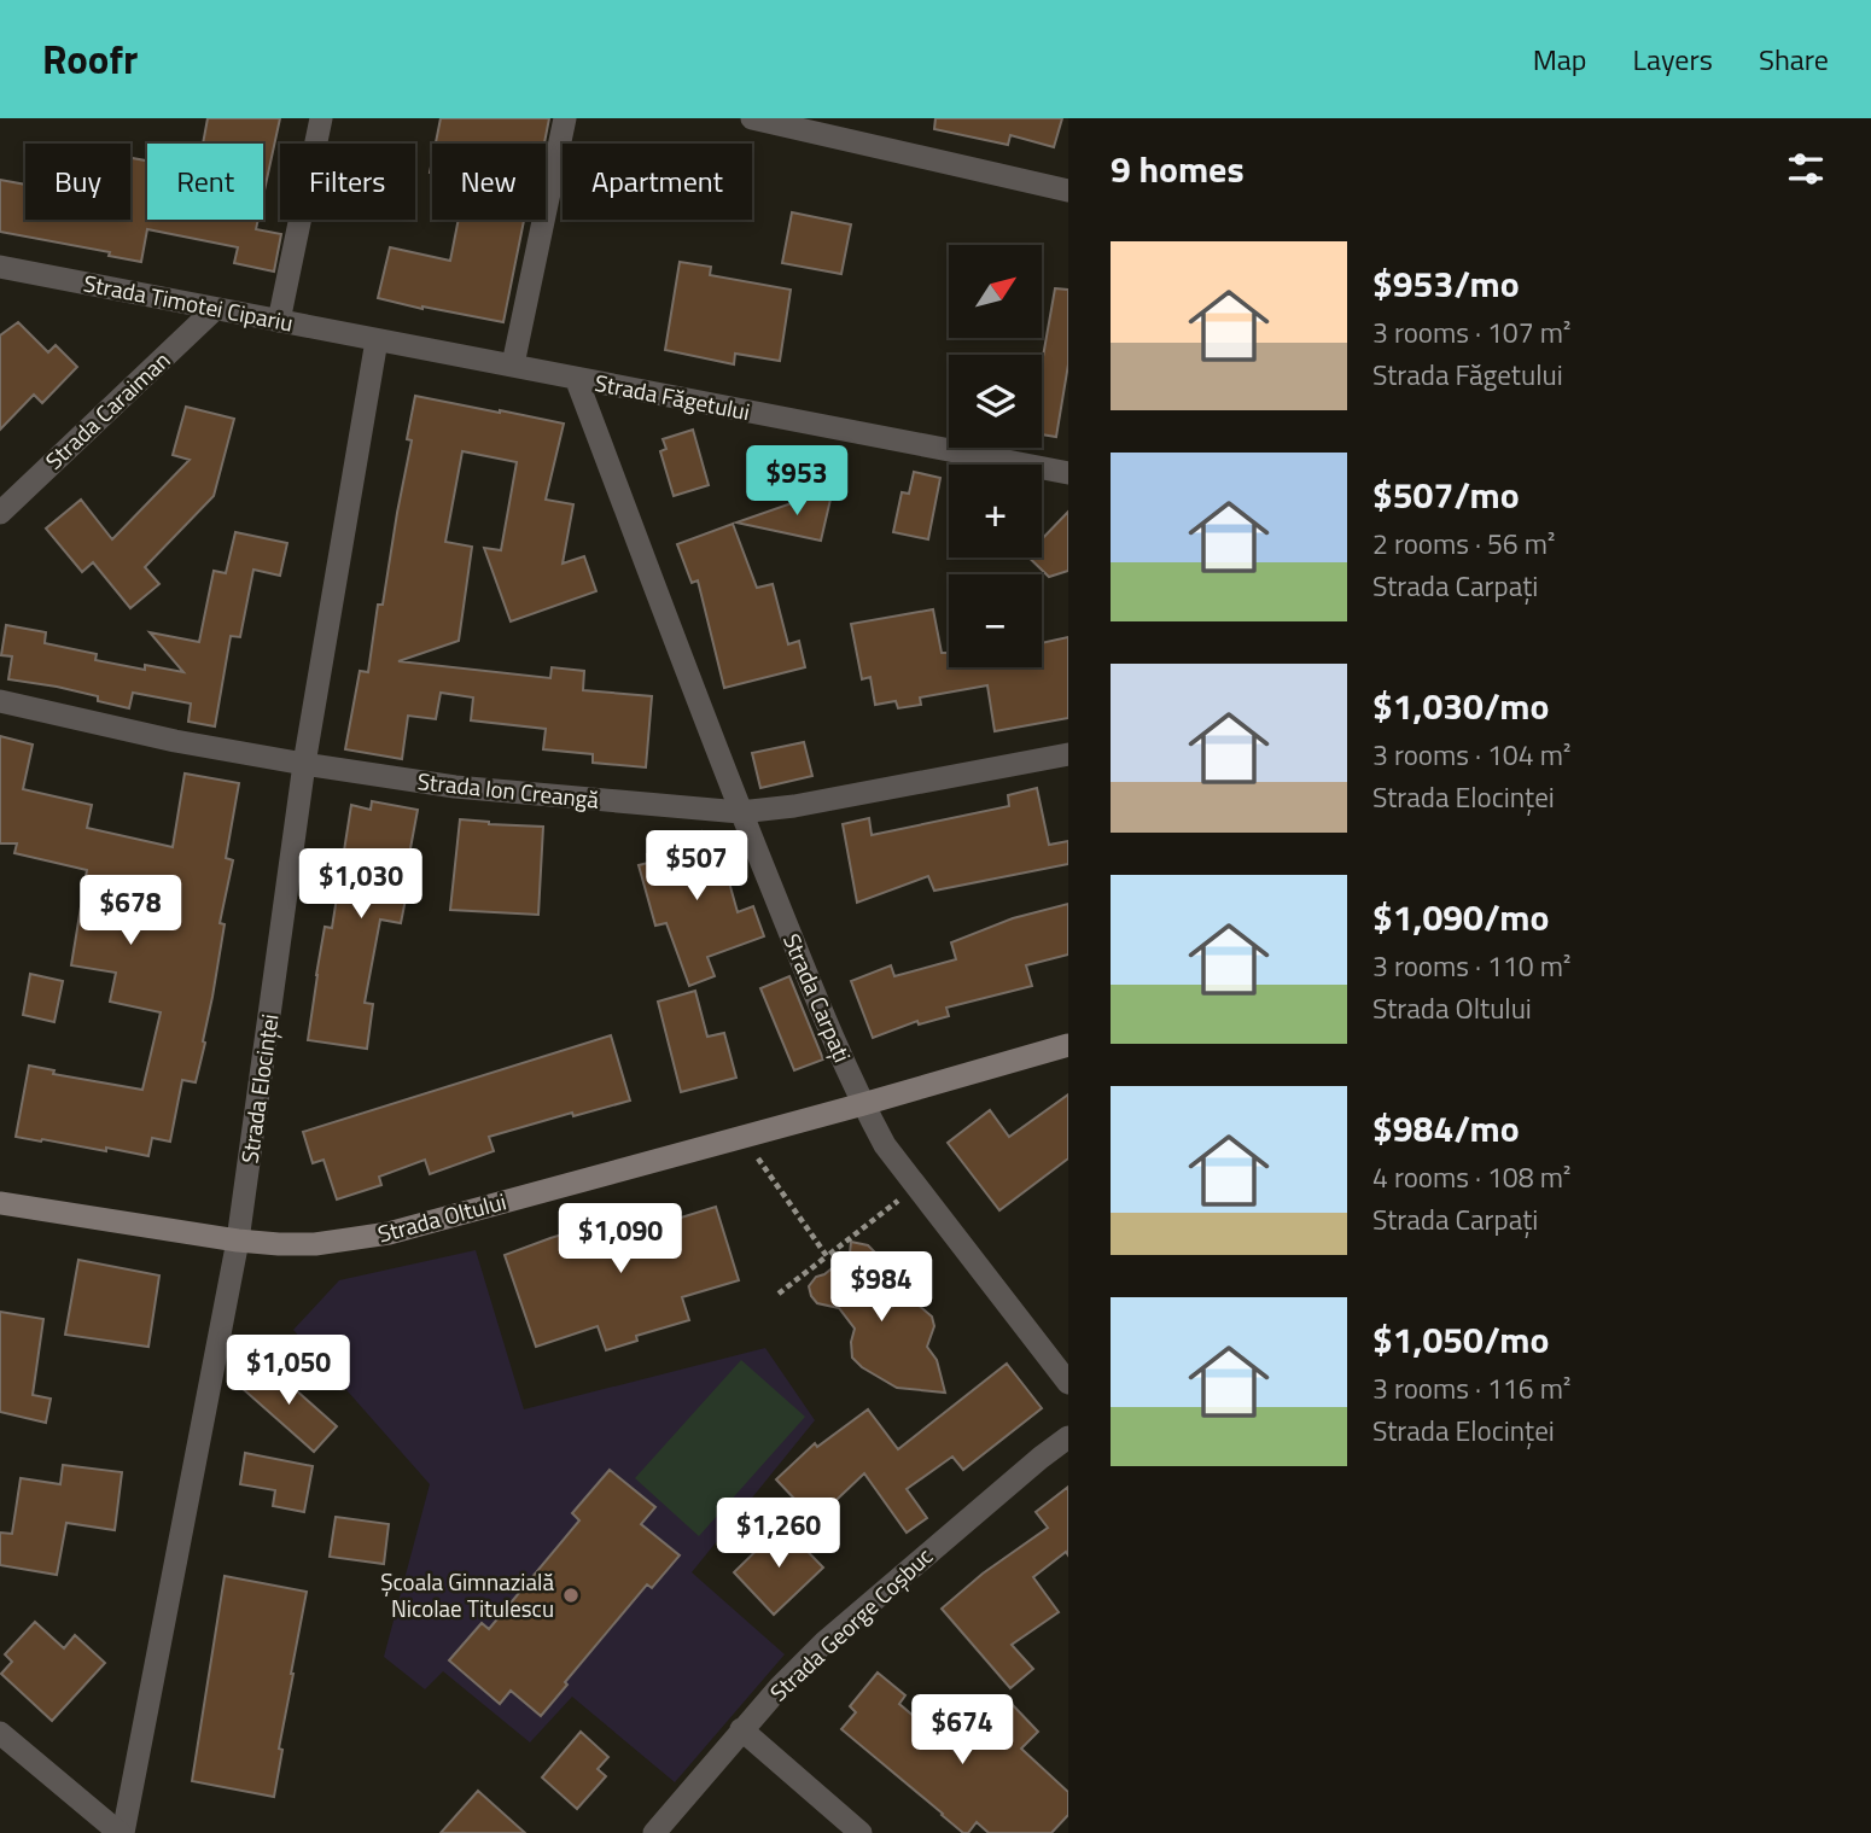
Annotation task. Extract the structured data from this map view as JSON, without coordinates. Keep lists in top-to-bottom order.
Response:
{
  "streets": {
    "main road": ["Strada Oltului"],
    "street": [
      "Strada Timotei Cipariu",
      "Strada Făgetului",
      "Strada Caraiman",
      "Strada Ion Creangă",
      "Strada Carpați",
      "Strada Elocinței",
      "Strada George Coșbuc"
    ]
  },
  "crossings": [
    ["Strada Timotei Cipariu", "Strada Făgetului"],
    ["Strada Timotei Cipariu", "Strada Caraiman"],
    ["Strada Timotei Cipariu", "Strada Elocinței"],
    ["Strada Făgetului", "Strada Carpați"],
    ["Strada Făgetului", "Strada Elocinței"],
    ["Strada Ion Creangă", "Strada Carpați"],
    ["Strada Ion Creangă", "Strada Elocinței"],
    ["Strada Carpați", "Strada Oltului"],
    ["Strada Elocinței", "Strada Oltului"]
  ],
  "places": ["Școala Gimnazială Nicolae Titulescu"],
  "north": "top right",
  "page": {
    "header": "Roofr",
    "nav": ["Map", "Layers", "Share"],
    "heading": "9 homes",
    "chip": [
      "Buy",
      "Rent",
      "Filters",
      "New",
      "Apartment"
    ],
    "list": [
      {
        "name": "$953/mo",
        "note": "3 rooms · 107 m² · Strada Făgetului"
      },
      {
        "name": "$507/mo",
        "note": "2 rooms · 56 m² · Strada Carpați"
      },
      {
        "name": "$1,030/mo",
        "note": "3 rooms · 104 m² · Strada Elocinței"
      },
      {
        "name": "$1,090/mo",
        "note": "3 rooms · 110 m² · Strada Oltului"
      },
      {
        "name": "$984/mo",
        "note": "4 rooms · 108 m² · Strada Carpați"
      },
      {
        "name": "$1,050/mo",
        "note": "3 rooms · 116 m² · Strada Elocinței"
      }
    ],
    "map_buttons": ["+", "−"],
    "price": [
      "$953",
      "$507",
      "$1,030",
      "$678",
      "$1,090",
      "$984",
      "$1,050",
      "$1,260",
      "$674"
    ]
  }
}
